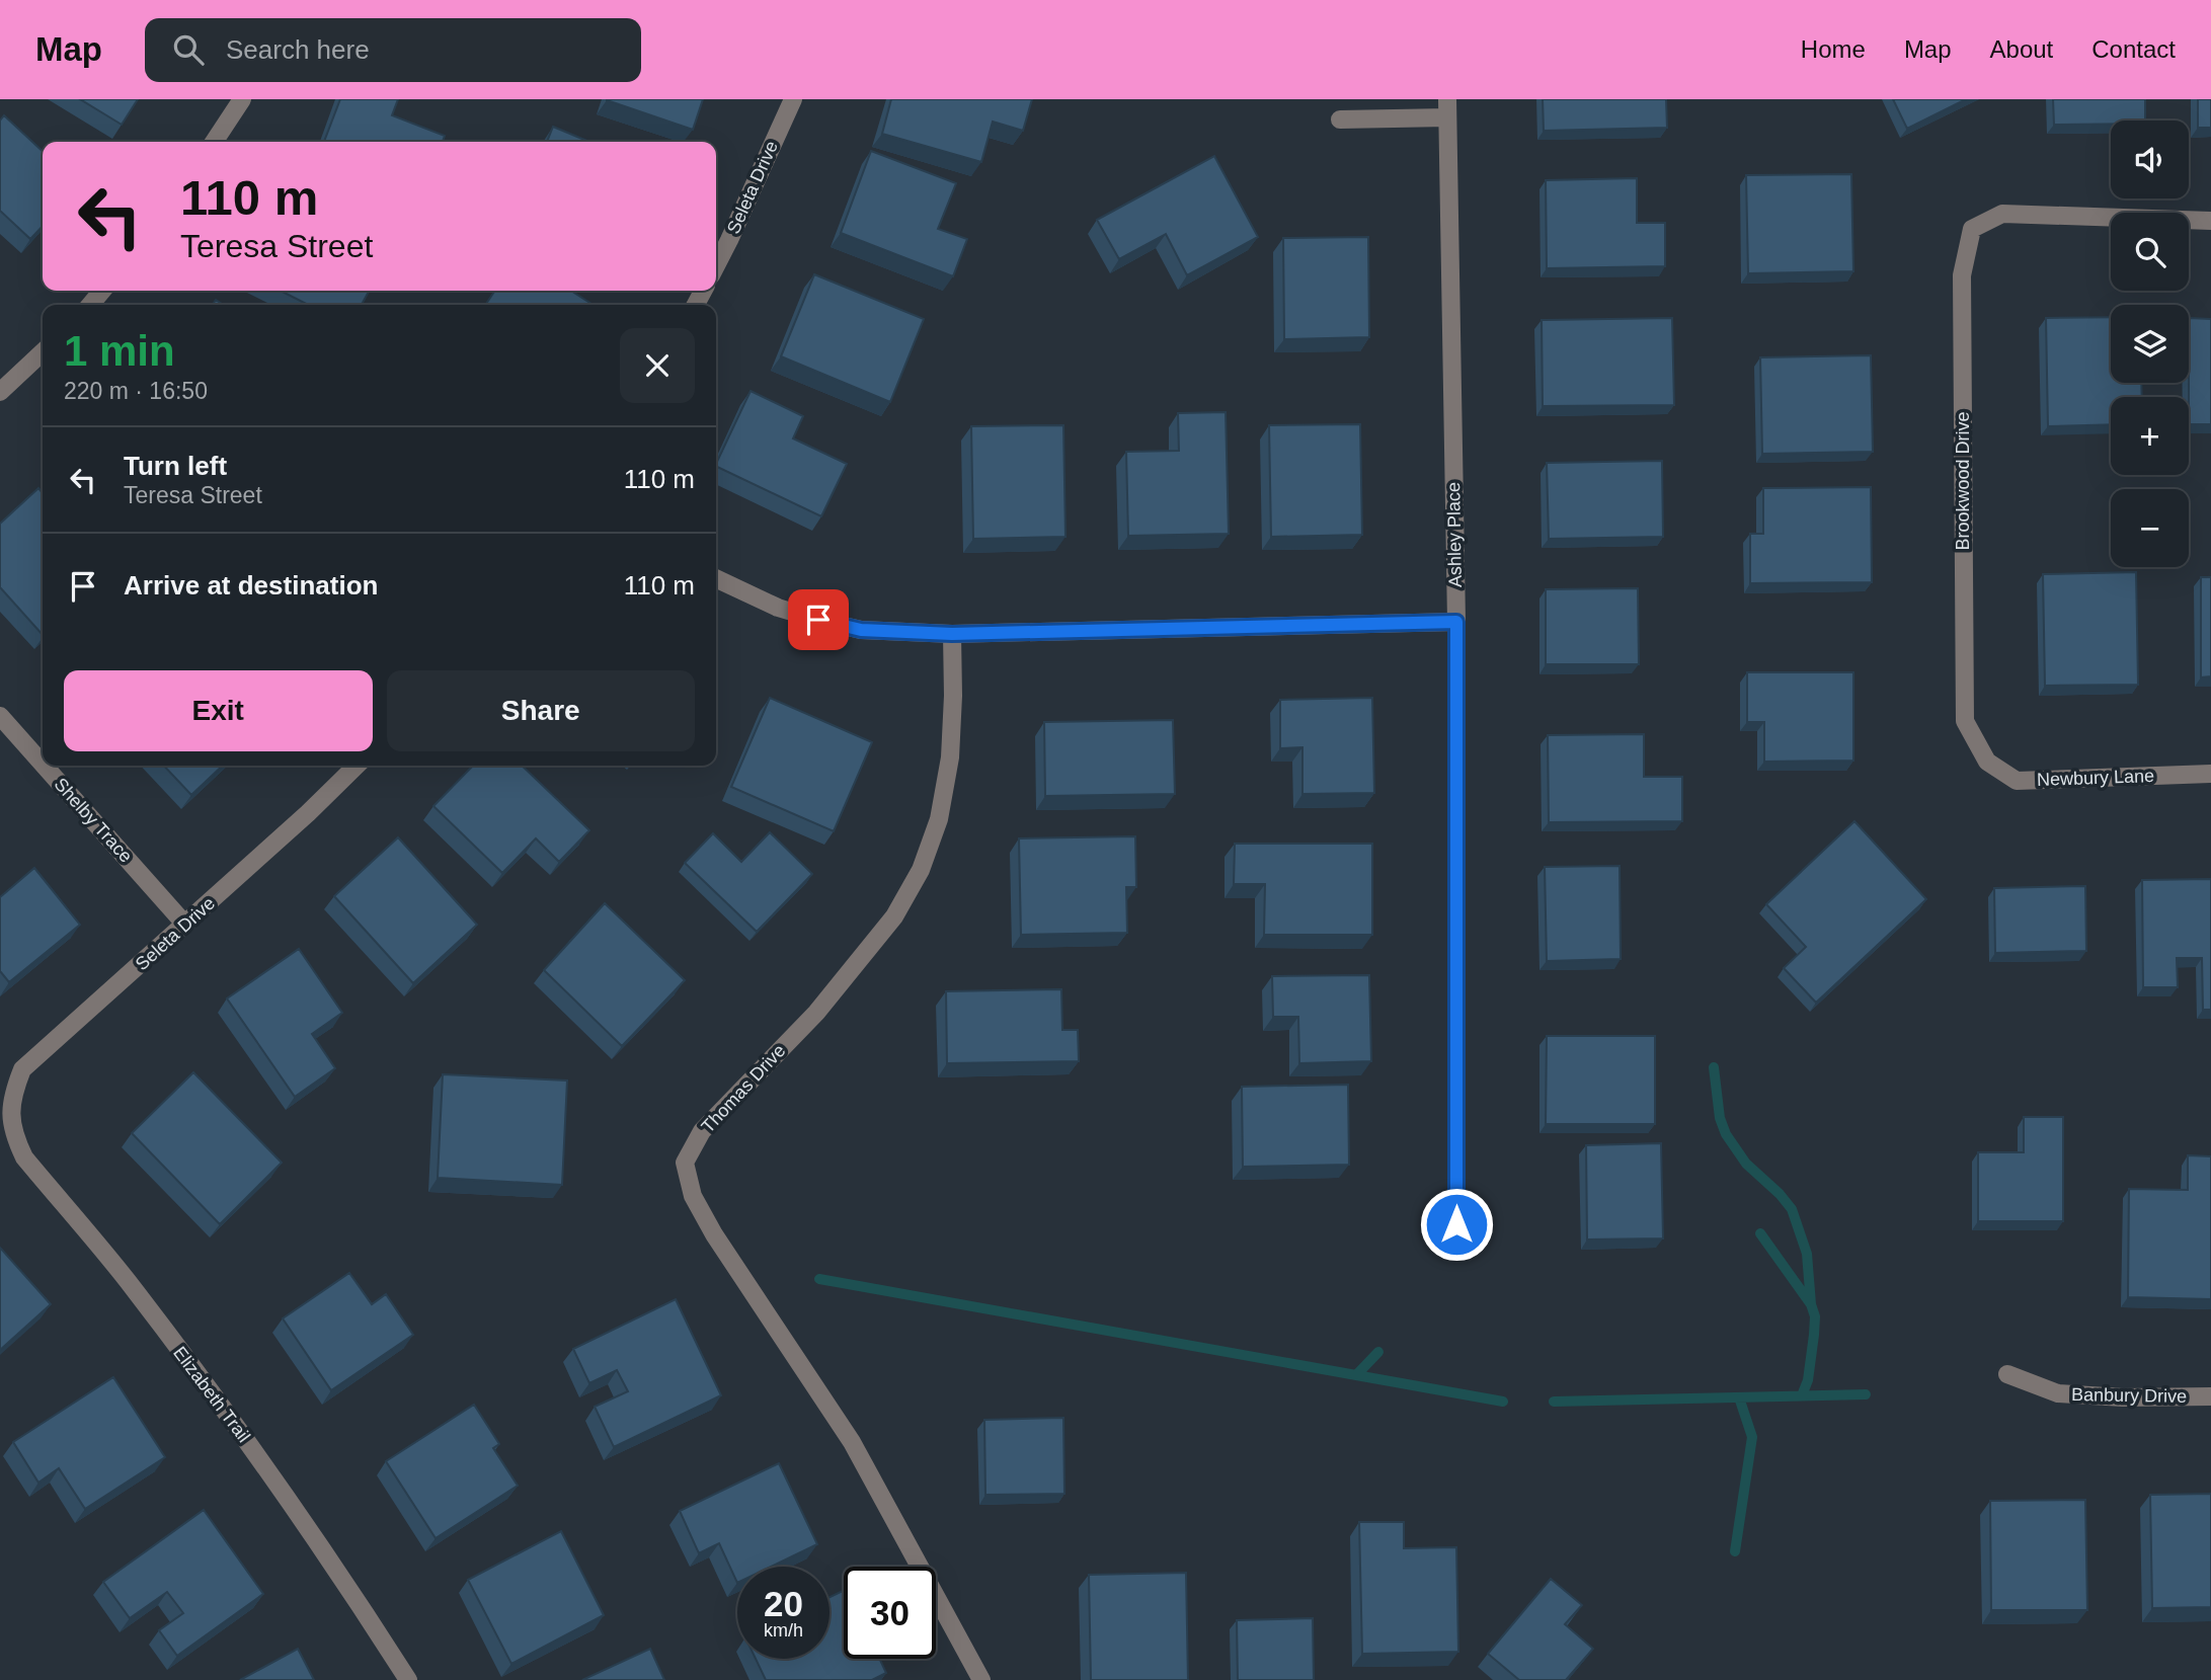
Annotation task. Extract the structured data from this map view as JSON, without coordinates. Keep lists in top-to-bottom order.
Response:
{
  "streets": {
    "street": [
      "Seleta Drive",
      "Brookwood Drive",
      "Ashley Place",
      "Newbury Lane",
      "Shelby Trace",
      "Thomas Drive",
      "Elizabeth Trail",
      "Banbury Drive"
    ]
  },
  "crossings": [
    ["Seleta Drive", "Shelby Trace"],
    ["Seleta Drive", "Elizabeth Trail"],
    ["Brookwood Drive", "Newbury Lane"]
  ],
  "page": {
    "header": "Map",
    "search": "Search here",
    "nav": [
      "Home",
      "Map",
      "About",
      "Contact"
    ],
    "map_buttons": ["+", "−"],
    "turn": ["110 m", "Teresa Street"],
    "heading": ["1 min", "220 m · 16:50"],
    "list": [
      {
        "name": "Turn left",
        "note": "Teresa Street",
        "value": "110 m"
      },
      {
        "name": "Arrive at destination",
        "value": "110 m"
      }
    ],
    "buttons": ["Exit", "Share"],
    "speed": "20 km/h",
    "limit": "30"
  }
}
